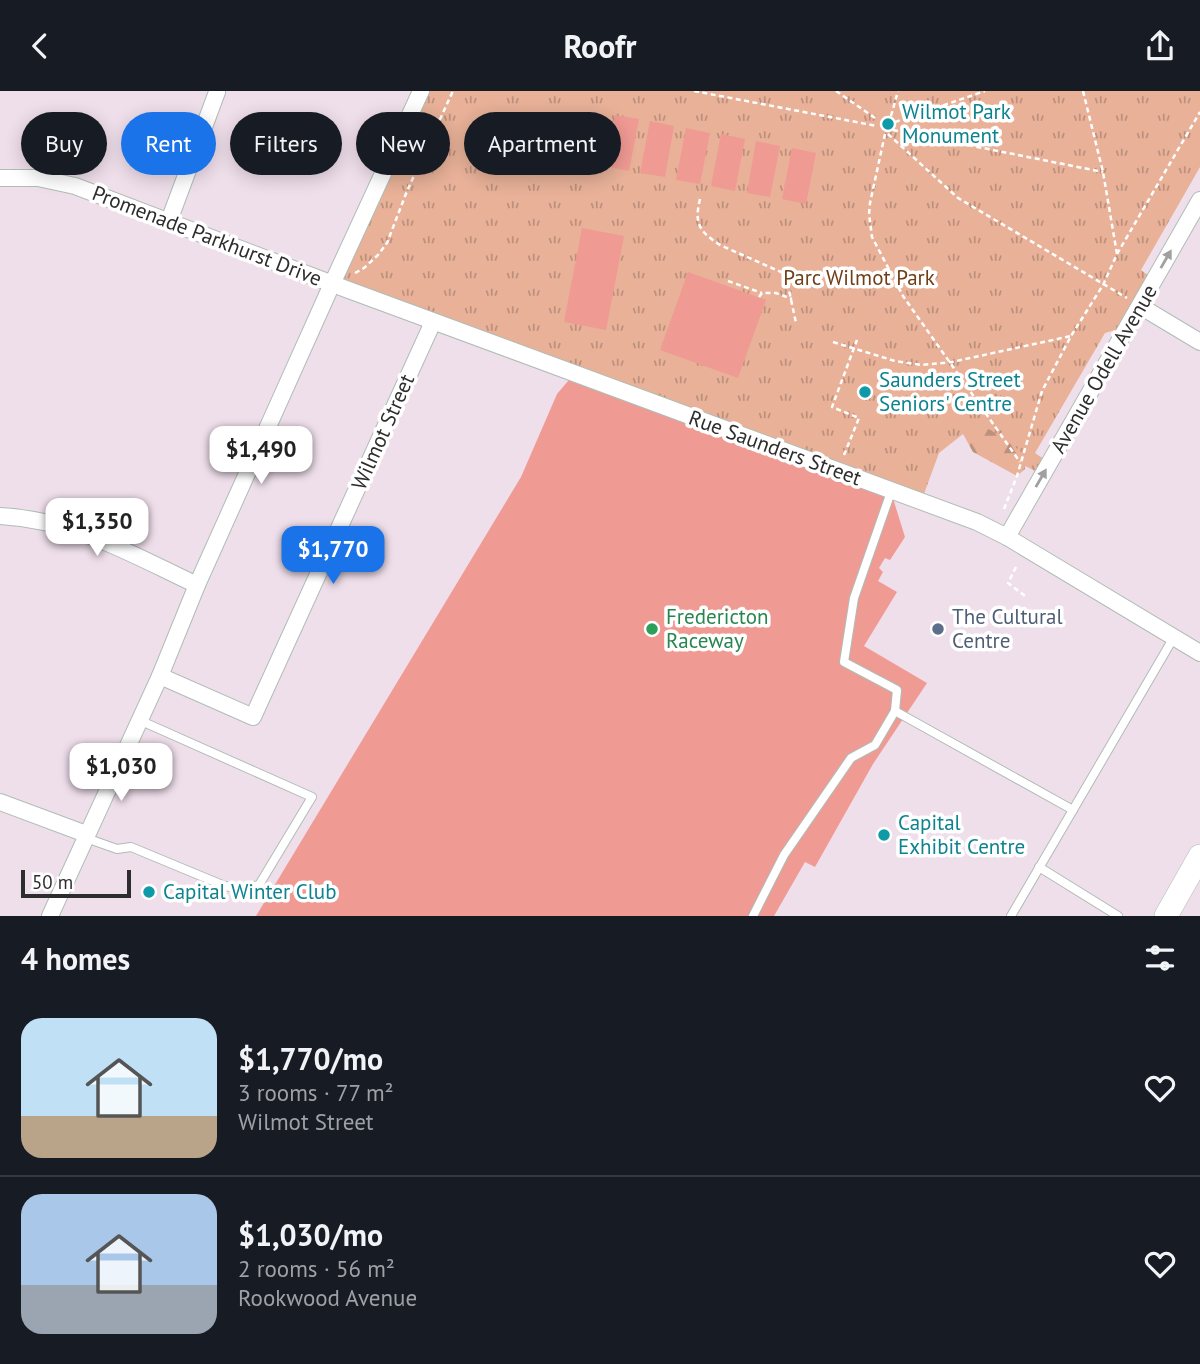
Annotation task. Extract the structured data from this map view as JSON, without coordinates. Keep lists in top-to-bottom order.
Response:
{
  "streets": {
    "street": [
      "Promenade Parkhurst Drive",
      "Avenue Odell Avenue",
      "Wilmot Street",
      "Rue Saunders Street"
    ]
  },
  "crossings": [
    ["Promenade Parkhurst Drive", "Rue Saunders Street"],
    ["Avenue Odell Avenue", "Rue Saunders Street"],
    ["Wilmot Street", "Rue Saunders Street"]
  ],
  "one_way": ["Avenue Odell Avenue"],
  "parks": ["Parc Wilmot Park"],
  "places": [
    "Wilmot Park Monument",
    "Saunders Street Seniors' Centre",
    "Fredericton Raceway",
    "The Cultural Centre",
    "Capital Exhibit Centre",
    "Capital Winter Club"
  ],
  "scale_bar": "50 m",
  "page": {
    "header": "Roofr",
    "chip": [
      "Buy",
      "Rent",
      "Filters",
      "New",
      "Apartment"
    ],
    "price": [
      "$1,490",
      "$1,350",
      "$1,770",
      "$1,030"
    ],
    "scale": "50 m",
    "heading": "4 homes",
    "list": [
      {
        "name": "$1,770/mo",
        "note": "3 rooms · 77 m² · Wilmot Street"
      },
      {
        "name": "$1,030/mo",
        "note": "2 rooms · 56 m² · Rookwood Avenue"
      }
    ]
  }
}
